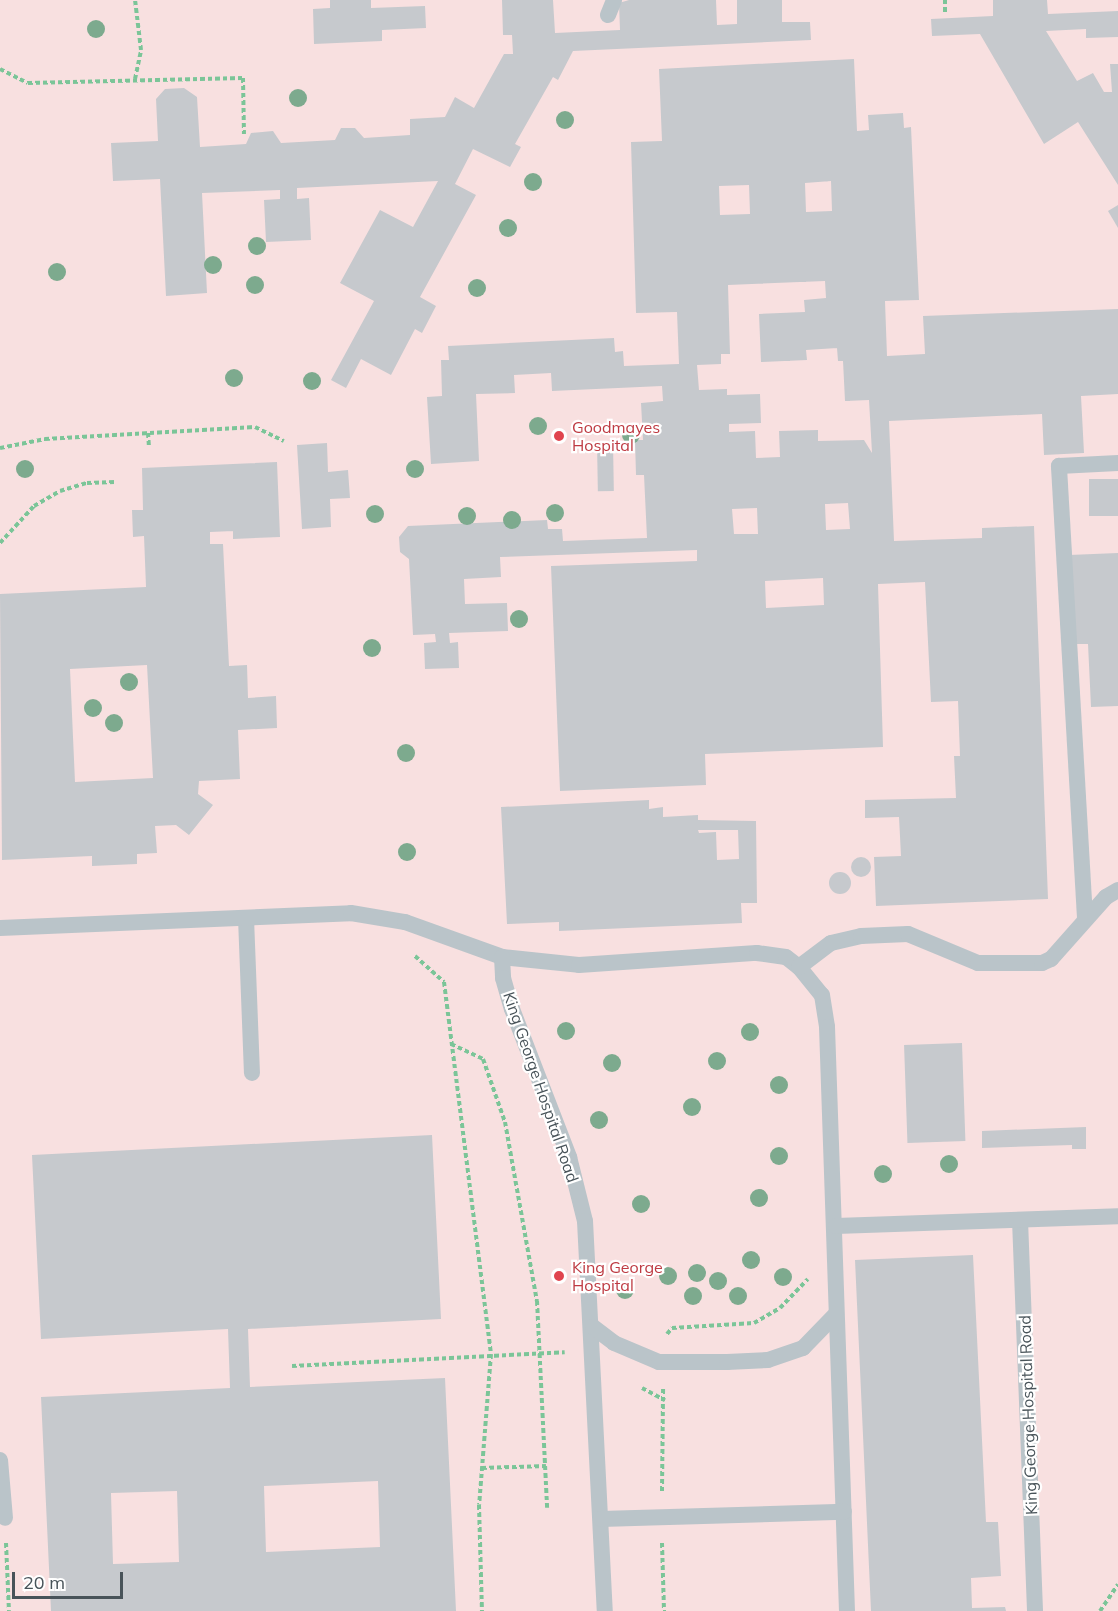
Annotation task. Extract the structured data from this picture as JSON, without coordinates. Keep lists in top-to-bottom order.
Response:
{
  "streets": {
    "lane": ["King George Hospital Road"]
  },
  "places": ["Goodmayes Hospital", "King George Hospital"],
  "scale_bar": "20 m"
}
